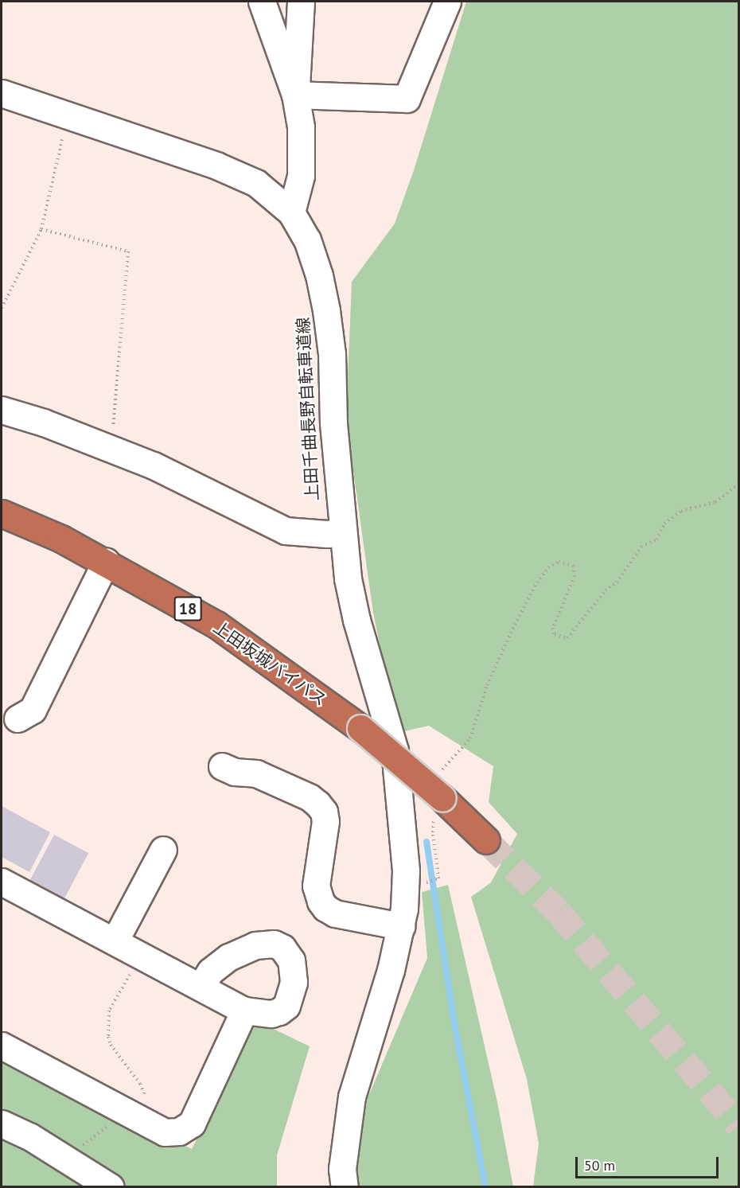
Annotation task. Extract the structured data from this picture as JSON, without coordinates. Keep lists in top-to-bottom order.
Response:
{
  "streets": {
    "highway": ["18", "上田坂城バイパス"]
  },
  "scale_bar": "50 m"
}
